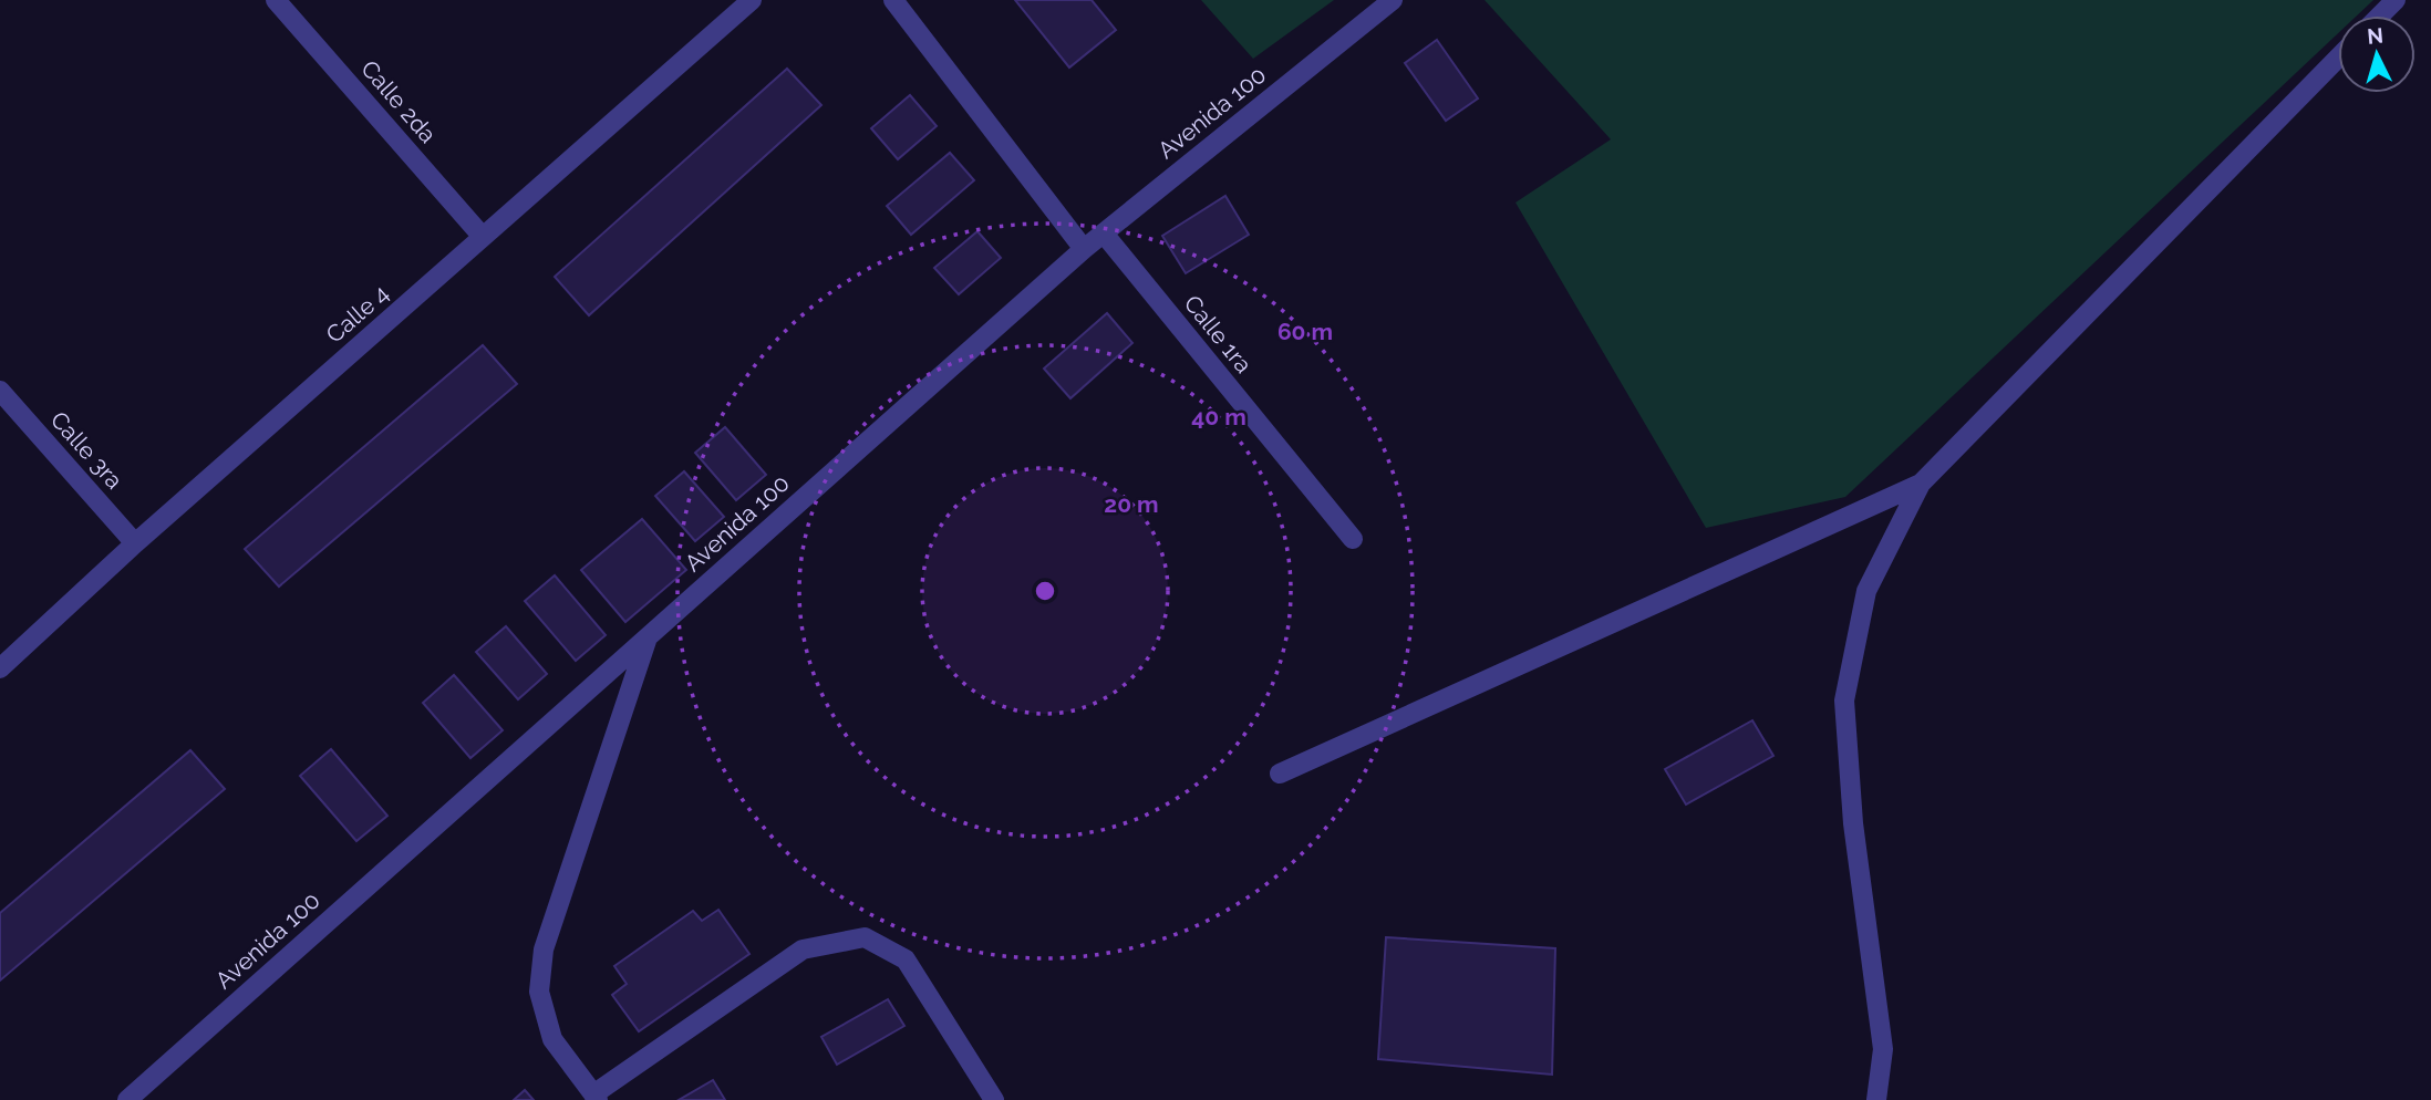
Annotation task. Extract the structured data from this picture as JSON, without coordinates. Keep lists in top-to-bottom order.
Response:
{
  "streets": {
    "street": [
      "Calle 2da",
      "Avenida 100",
      "Calle 4",
      "Calle 1ra",
      "Calle 3ra"
    ]
  },
  "crossings": [
    ["Calle 2da", "Calle 4"],
    ["Avenida 100", "Calle 1ra"],
    ["Calle 4", "Calle 3ra"]
  ],
  "north": "top",
  "rings": ["60 m", "40 m", "20 m"]
}
